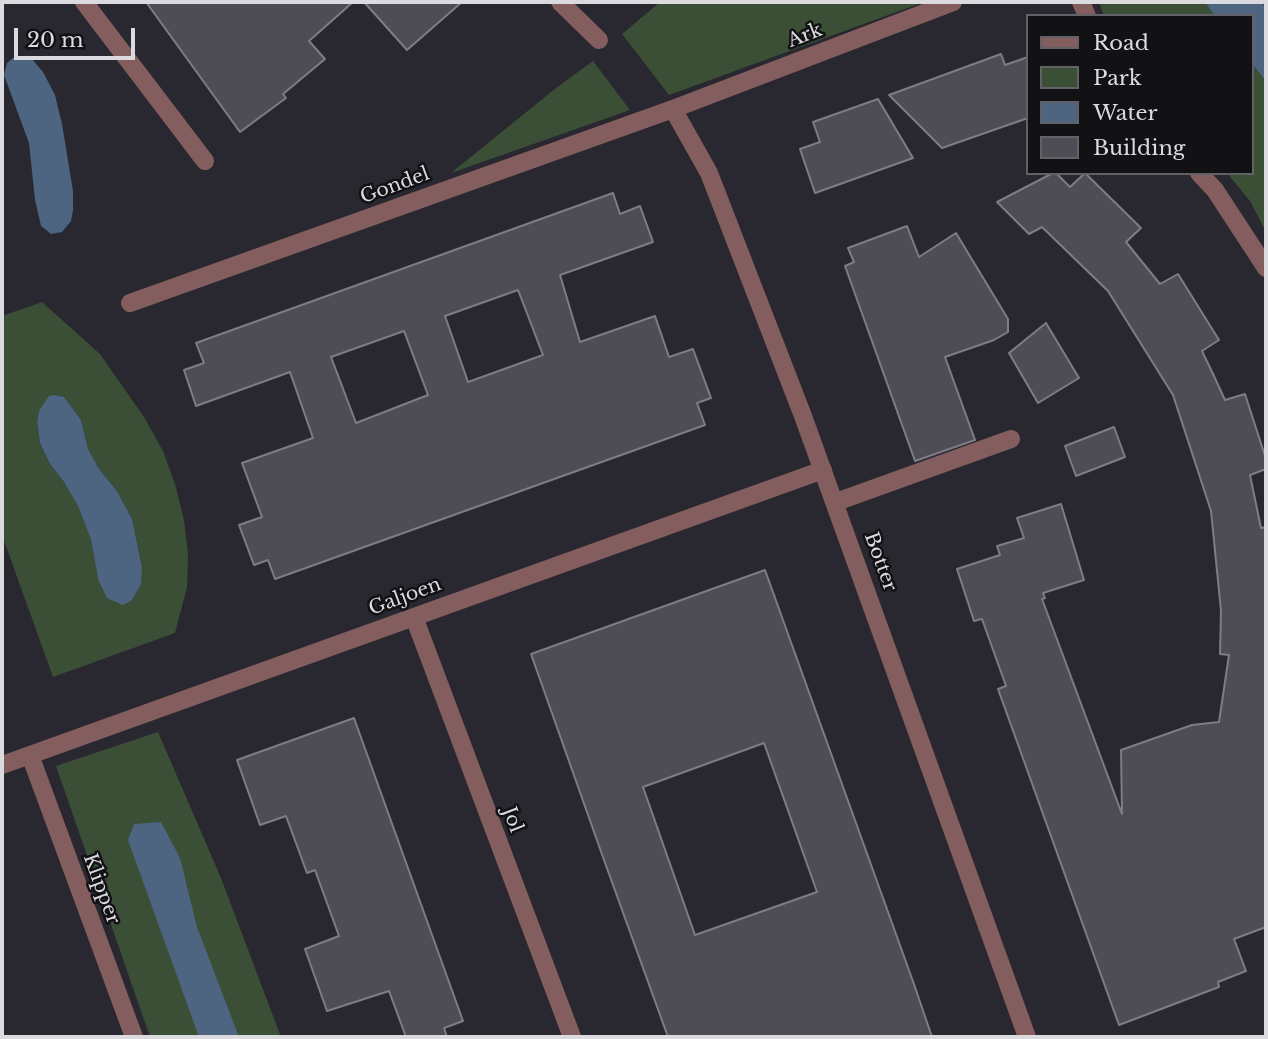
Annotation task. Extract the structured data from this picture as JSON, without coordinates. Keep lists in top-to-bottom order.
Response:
{
  "streets": {
    "street": [
      "Ark",
      "Gondel",
      "Botter",
      "Galjoen",
      "Jol",
      "Klipper"
    ]
  },
  "crossings": [
    ["Ark", "Gondel"],
    ["Ark", "Botter"],
    ["Gondel", "Botter"],
    ["Botter", "Galjoen"],
    ["Galjoen", "Jol"],
    ["Galjoen", "Klipper"]
  ],
  "legend": [
    "Road",
    "Park",
    "Water",
    "Building"
  ],
  "scale_bar": "20 m"
}
